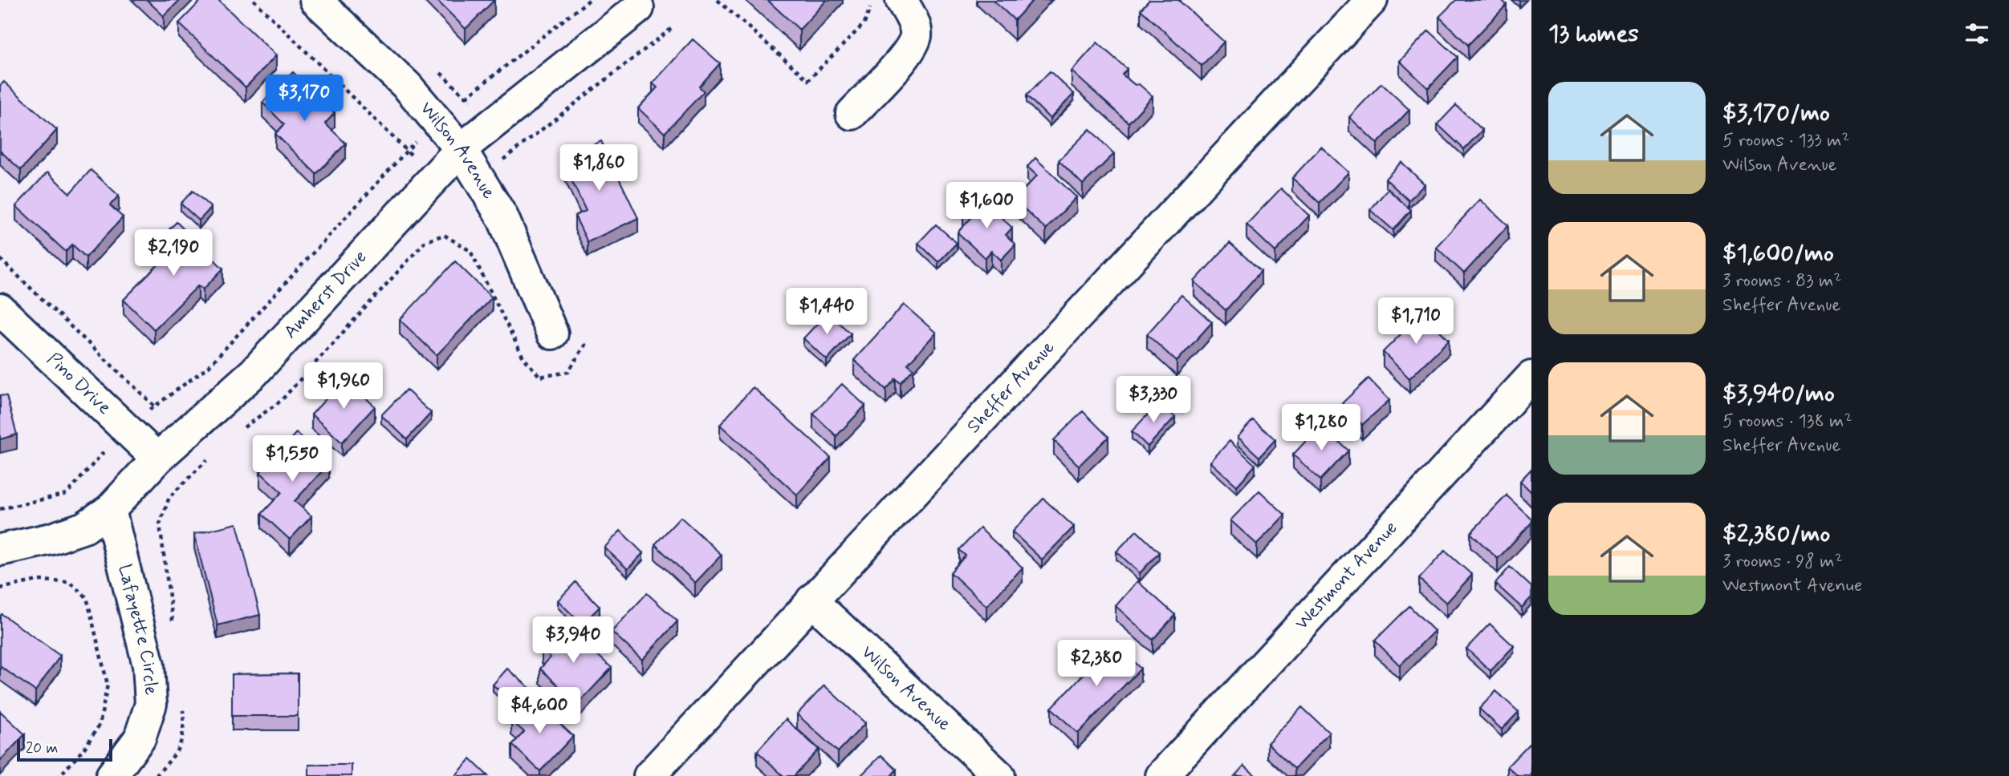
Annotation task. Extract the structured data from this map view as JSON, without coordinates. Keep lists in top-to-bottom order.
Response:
{
  "streets": {
    "street": [
      "Wilson Avenue",
      "Amherst Drive",
      "Pino Drive",
      "Sheffer Avenue",
      "Westmont Avenue",
      "Lafayette Circle"
    ]
  },
  "crossings": [
    ["Wilson Avenue", "Amherst Drive"],
    ["Wilson Avenue", "Sheffer Avenue"],
    ["Amherst Drive", "Pino Drive"],
    ["Amherst Drive", "Lafayette Circle"]
  ],
  "scale_bar": "20 m",
  "page": {
    "heading": "13 homes",
    "list": [
      {
        "name": "$3,170/mo",
        "note": "5 rooms · 133 m² · Wilson Avenue"
      },
      {
        "name": "$1,600/mo",
        "note": "3 rooms · 83 m² · Sheffer Avenue"
      },
      {
        "name": "$3,940/mo",
        "note": "5 rooms · 138 m² · Sheffer Avenue"
      },
      {
        "name": "$2,380/mo",
        "note": "3 rooms · 98 m² · Westmont Avenue"
      }
    ],
    "price": [
      "$3,170",
      "$1,860",
      "$1,600",
      "$2,190",
      "$1,440",
      "$1,710",
      "$1,960",
      "$3,330",
      "$1,280",
      "$1,550",
      "$3,940",
      "$2,380",
      "$4,600"
    ],
    "scale": "20 m"
  }
}
